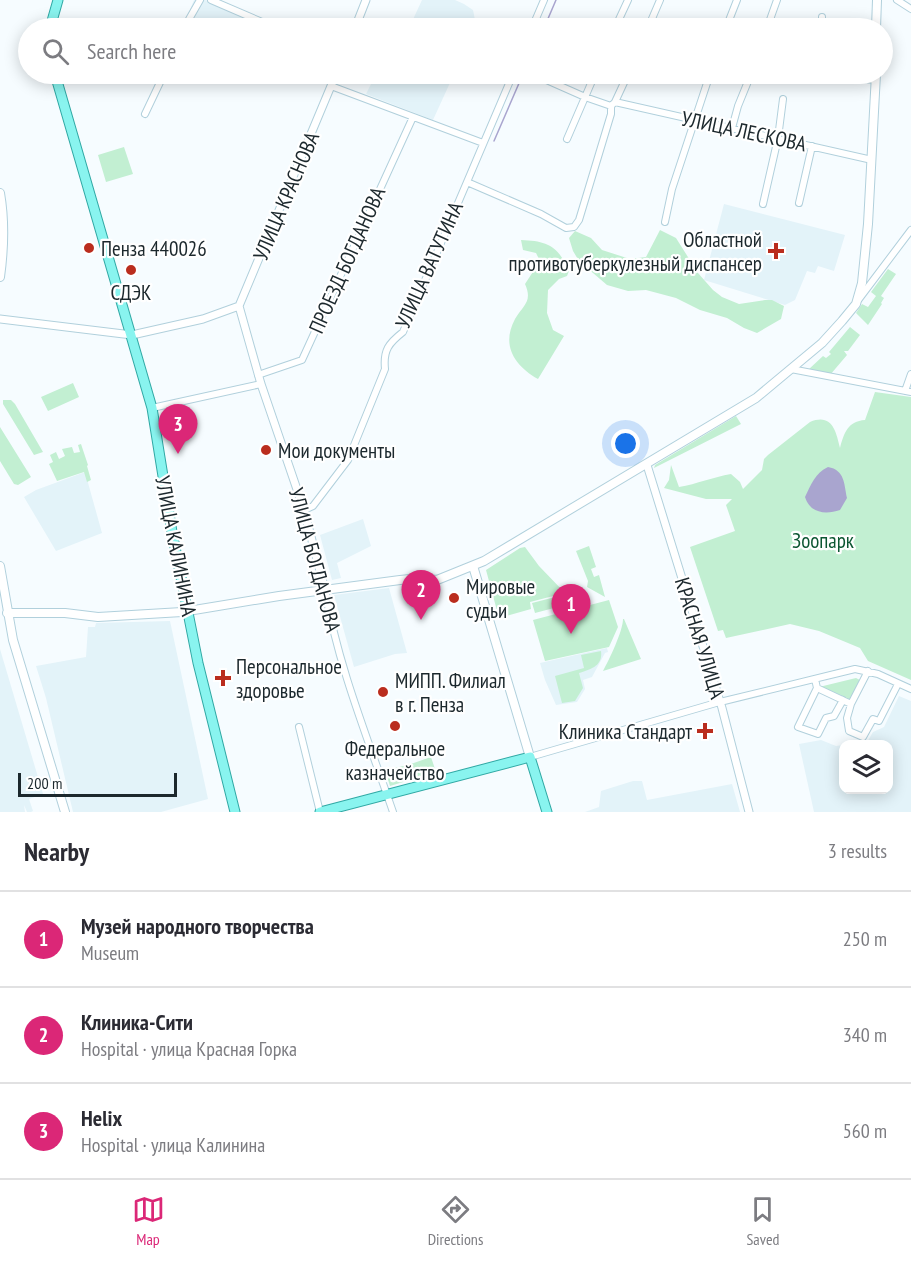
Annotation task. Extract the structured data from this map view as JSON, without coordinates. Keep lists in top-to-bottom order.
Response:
{
  "streets": {
    "main road": ["УЛИЦА КАЛИНИНА"],
    "street": [
      "УЛИЦА ЛЕСКОВА",
      "УЛИЦА КРАСНОВА",
      "ПРОЕЗД БОГДАНОВА",
      "УЛИЦА ВАТУТИНА",
      "УЛИЦА БОГДАНОВА",
      "КРАСНАЯ УЛИЦА"
    ]
  },
  "crossings": [
    ["УЛИЦА КРАСНОВА", "УЛИЦА БОГДАНОВА"],
    ["ПРОЕЗД БОГДАНОВА", "УЛИЦА БОГДАНОВА"],
    ["УЛИЦА ВАТУТИНА", "УЛИЦА БОГДАНОВА"]
  ],
  "parks": ["Зоопарк"],
  "places": {
    "other": [
      "Пенза 440026",
      "СДЭК",
      "Мои документы",
      "Мировые судьи",
      "МИПП. Филиал в г. Пенза",
      "Федеральное казначейство"
    ],
    "health": ["Областной противотуберкулезный диспансер", "Персональное здоровье", "Клиника Стандарт"]
  },
  "scale_bar": "200 m",
  "page": {
    "search": "Search here",
    "pins": ["3", "2", "1"],
    "scale": "200 m",
    "heading": ["Nearby", "3 results"],
    "list": [
      {
        "mark": "1",
        "name": "Музей народного творчества",
        "note": "Museum",
        "value": "250 m"
      },
      {
        "mark": "2",
        "name": "Клиника-Сити",
        "note": "Hospital · улица Красная Горка",
        "value": "340 m"
      },
      {
        "mark": "3",
        "name": "Helix",
        "note": "Hospital · улица Калинина",
        "value": "560 m"
      }
    ],
    "nav": ["Map", "Directions", "Saved"]
  }
}
